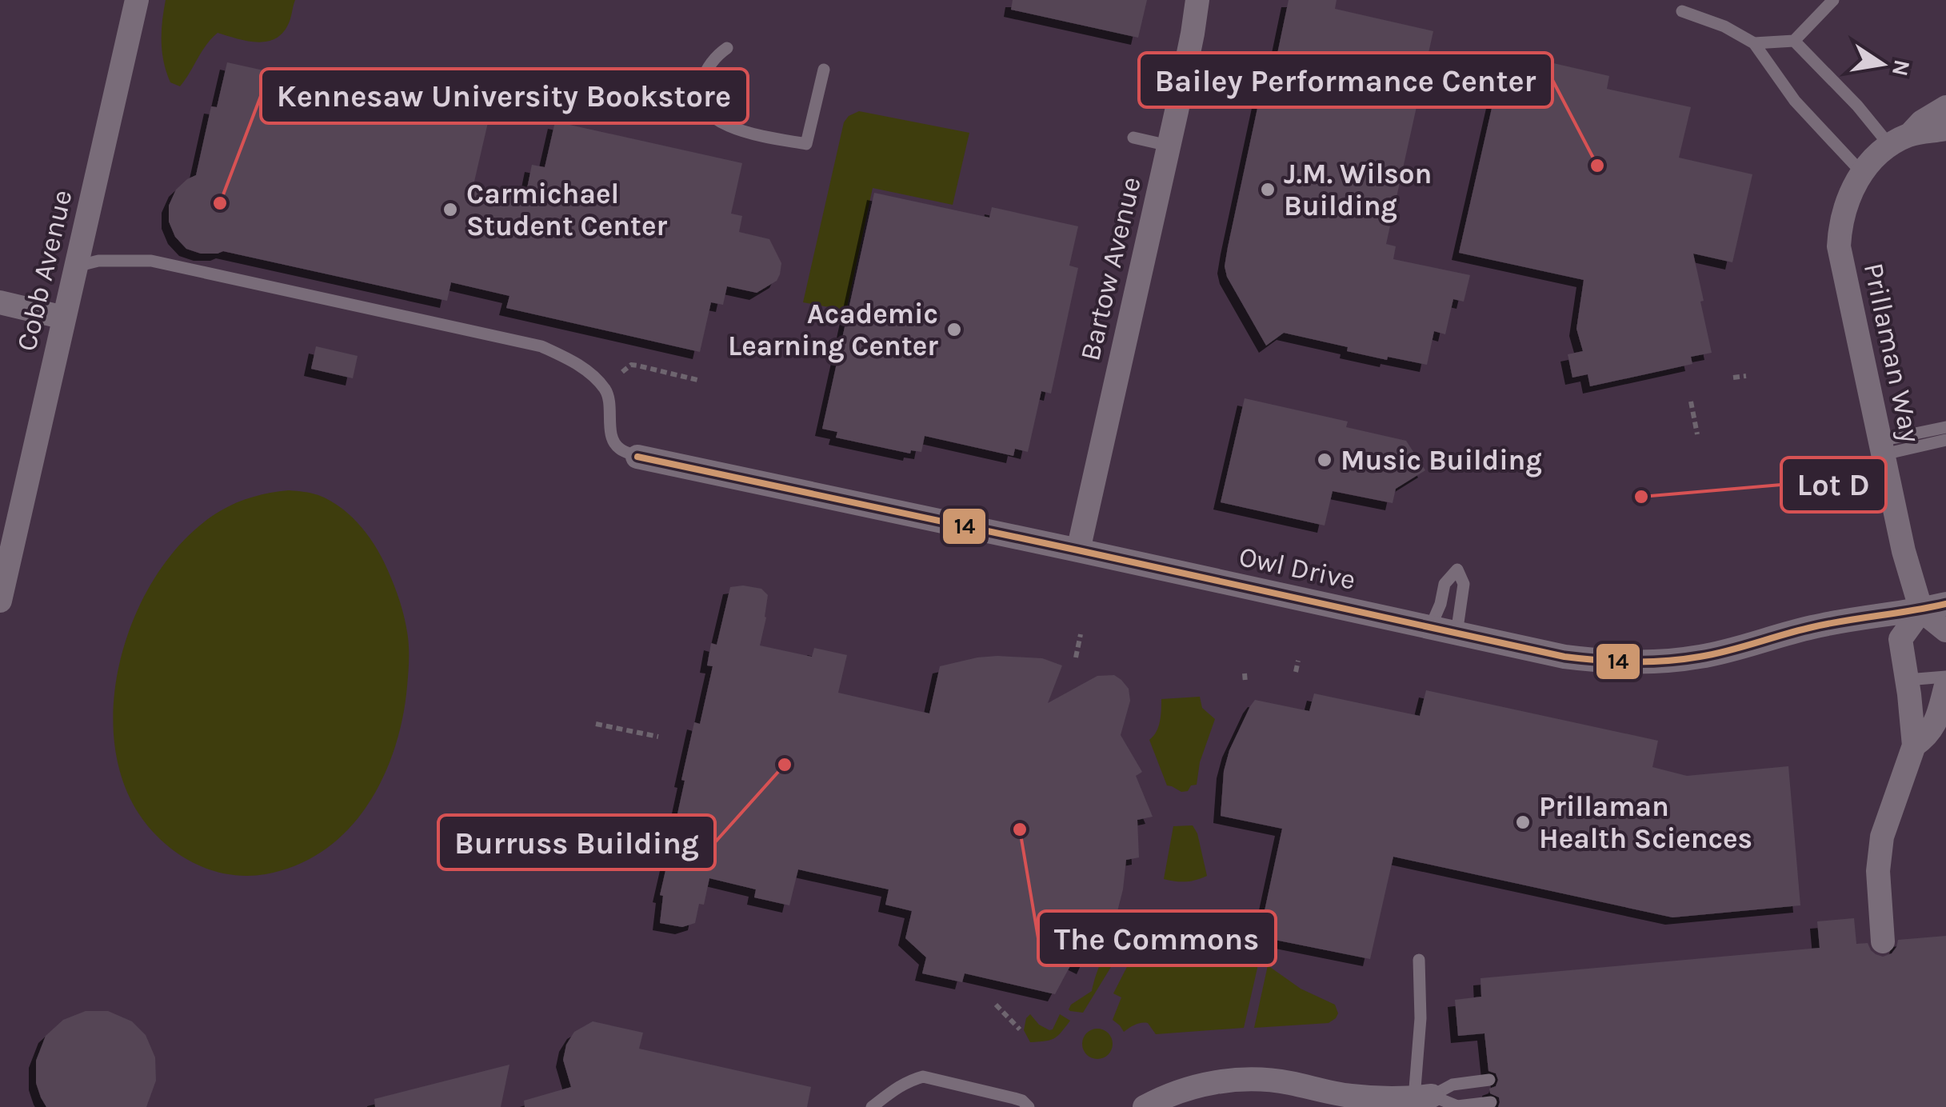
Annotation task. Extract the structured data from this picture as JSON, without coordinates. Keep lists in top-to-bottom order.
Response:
{
  "streets": {
    "street": [
      "Bartow Avenue",
      "Cobb Avenue",
      "Prillaman Way",
      "Owl Drive"
    ]
  },
  "crossings": [
    ["Bartow Avenue", "Owl Drive"],
    ["Prillaman Way", "Owl Drive"]
  ],
  "places": [
    "Bailey Performance Center",
    "J.M. Wilson Building",
    "Kennesaw University Bookstore",
    "Carmichael Student Center",
    "Academic Learning Center",
    "Music Building",
    "Lot D",
    "Burruss Building",
    "Prillaman Health Sciences",
    "The Commons"
  ],
  "lines": ["transit line 14"],
  "north": "right"
}
